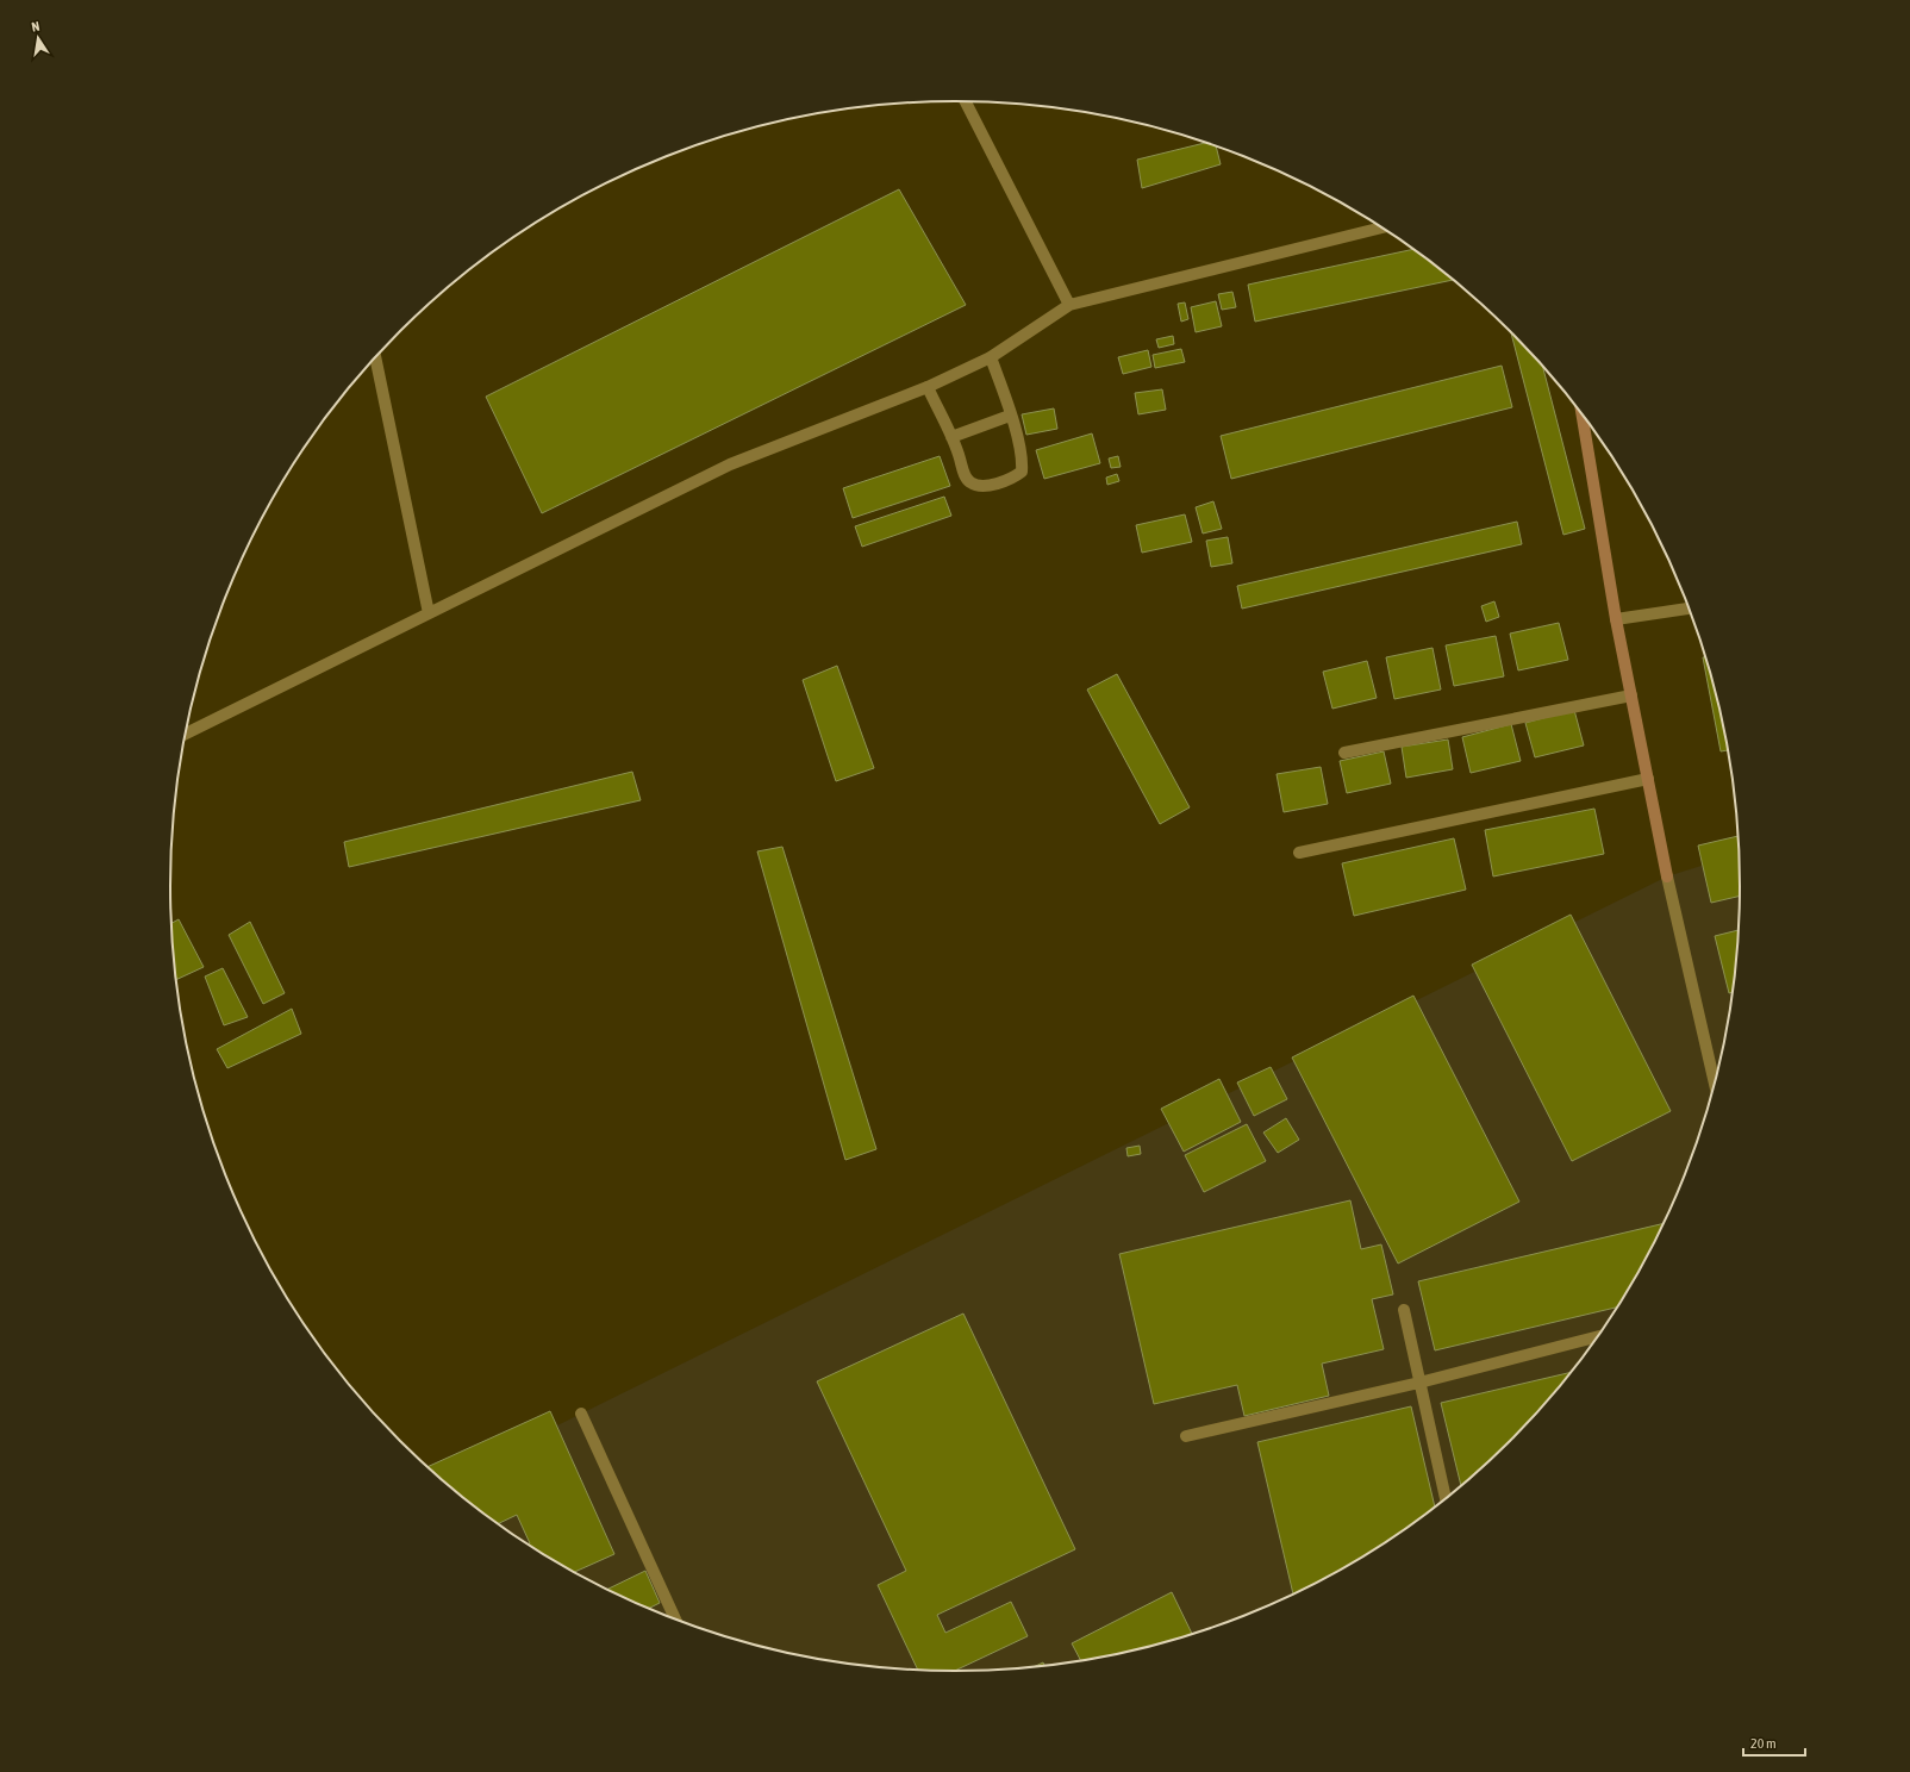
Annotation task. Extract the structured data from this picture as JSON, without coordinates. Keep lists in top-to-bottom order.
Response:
{
  "scale_bar": "20 m",
  "north": "top"
}
